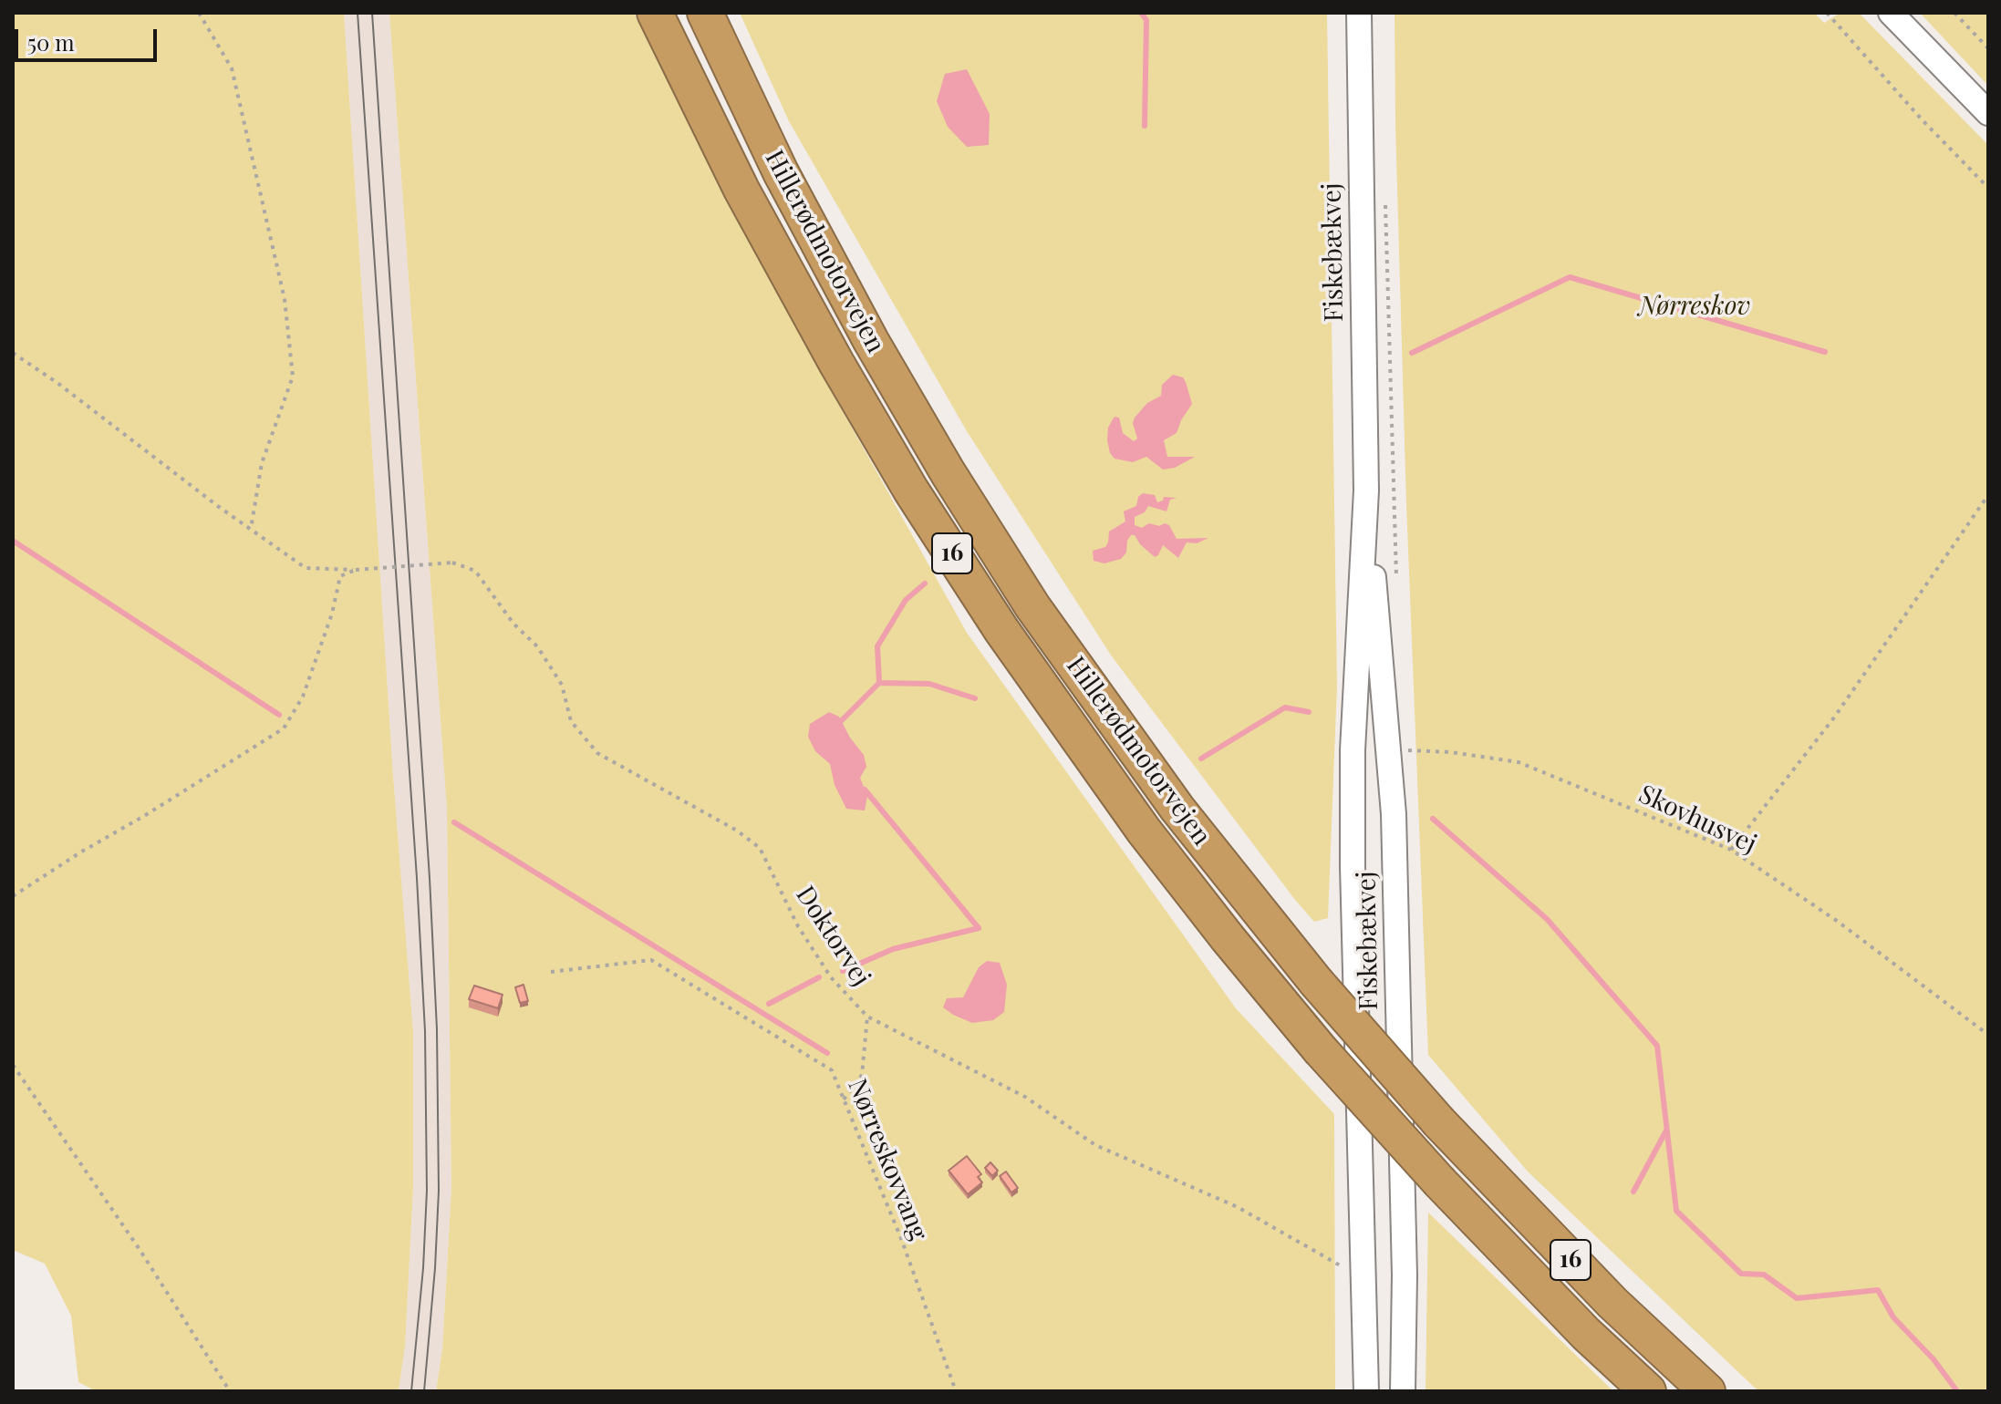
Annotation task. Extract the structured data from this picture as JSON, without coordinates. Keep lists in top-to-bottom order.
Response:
{
  "streets": {
    "highway": ["Hillerødmotorvejen", "16"],
    "street": ["Fiskebækvej"],
    "path": ["Skovhusvej", "Doktorvej", "Nørreskovvang"]
  },
  "crossings": [
    ["Fiskebækvej", "Skovhusvej"],
    ["Fiskebækvej", "Doktorvej"]
  ],
  "parks": ["Nørreskov"],
  "scale_bar": "50 m"
}
